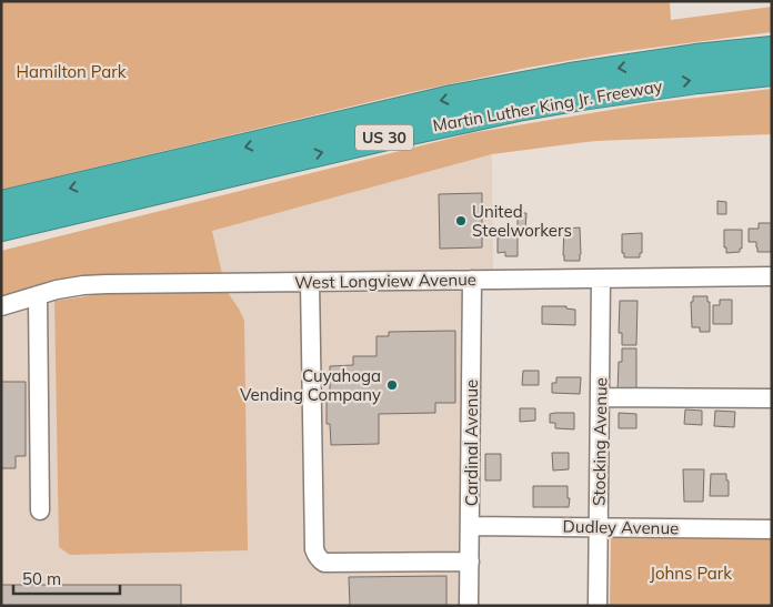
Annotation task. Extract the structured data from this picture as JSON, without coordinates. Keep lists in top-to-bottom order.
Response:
{
  "streets": {
    "highway": ["Martin Luther King Jr. Freeway", "US 30"],
    "street": [
      "West Longview Avenue",
      "Stocking Avenue",
      "Cardinal Avenue",
      "Dudley Avenue"
    ]
  },
  "crossings": [
    ["West Longview Avenue", "Stocking Avenue"],
    ["West Longview Avenue", "Cardinal Avenue"],
    ["Stocking Avenue", "Dudley Avenue"],
    ["Cardinal Avenue", "Dudley Avenue"]
  ],
  "parks": ["Hamilton Park", "Johns Park"],
  "places": ["United Steelworkers", "Cuyahoga Vending Company"],
  "scale_bar": "50 m"
}
